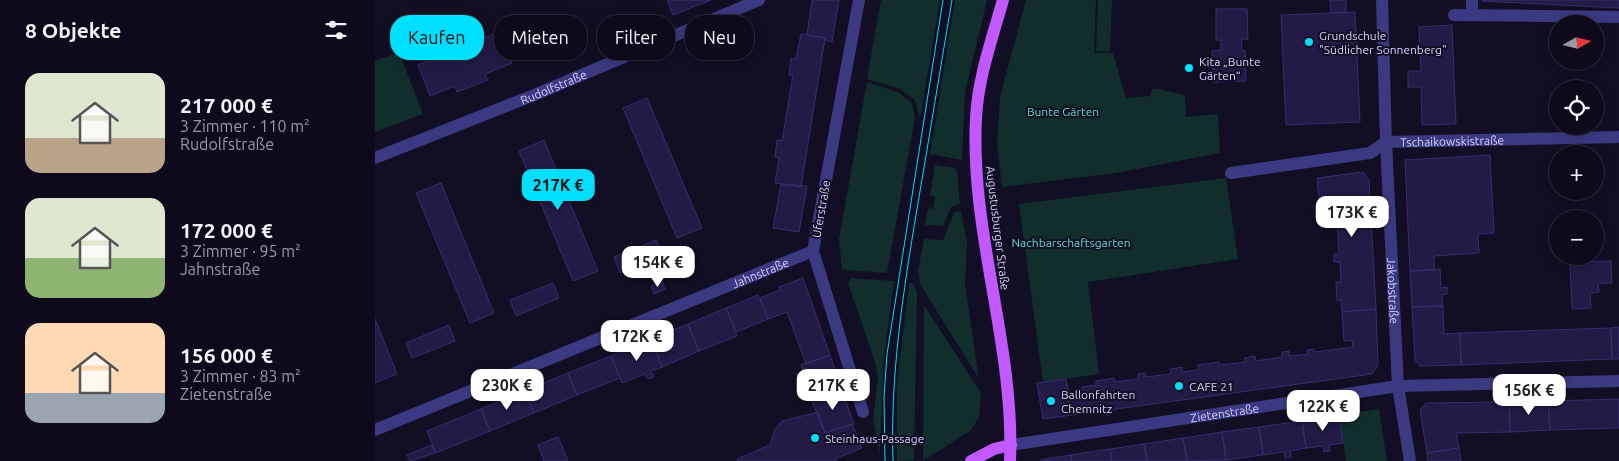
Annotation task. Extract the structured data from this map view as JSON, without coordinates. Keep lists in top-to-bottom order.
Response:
{
  "streets": {
    "main road": ["Augustusburger Straße"],
    "street": [
      "Rudolfstraße",
      "Tschaikowskistraße",
      "Uferstraße",
      "Jahnstraße",
      "Jakobstraße",
      "Zietenstraße"
    ]
  },
  "crossings": [
    ["Tschaikowskistraße", "Jakobstraße"],
    ["Uferstraße", "Jahnstraße"],
    ["Augustusburger Straße", "Zietenstraße"],
    ["Jakobstraße", "Zietenstraße"]
  ],
  "parks": ["Bunte Gärten", "Nachbarschaftsgarten"],
  "places": [
    "Grundschule \"Südlicher Sonnenberg\"",
    "Kita „Bunte Gärten“",
    "CAFE 21",
    "Ballonfahrten Chemnitz",
    "Steinhaus-Passage"
  ],
  "north": "right",
  "page": {
    "heading": "8 Objekte",
    "map_buttons": ["+", "−"],
    "chip": [
      "Kaufen",
      "Mieten",
      "Filter",
      "Neu"
    ],
    "list": [
      {
        "name": "217 000 €",
        "note": "3 Zimmer · 110 m² · Rudolfstraße"
      },
      {
        "name": "172 000 €",
        "note": "3 Zimmer · 95 m² · Jahnstraße"
      },
      {
        "name": "156 000 €",
        "note": "3 Zimmer · 83 m² · Zietenstraße"
      }
    ],
    "price": [
      "217K €",
      "173K €",
      "154K €",
      "172K €",
      "230K €",
      "217K €",
      "156K €",
      "122K €"
    ]
  }
}
